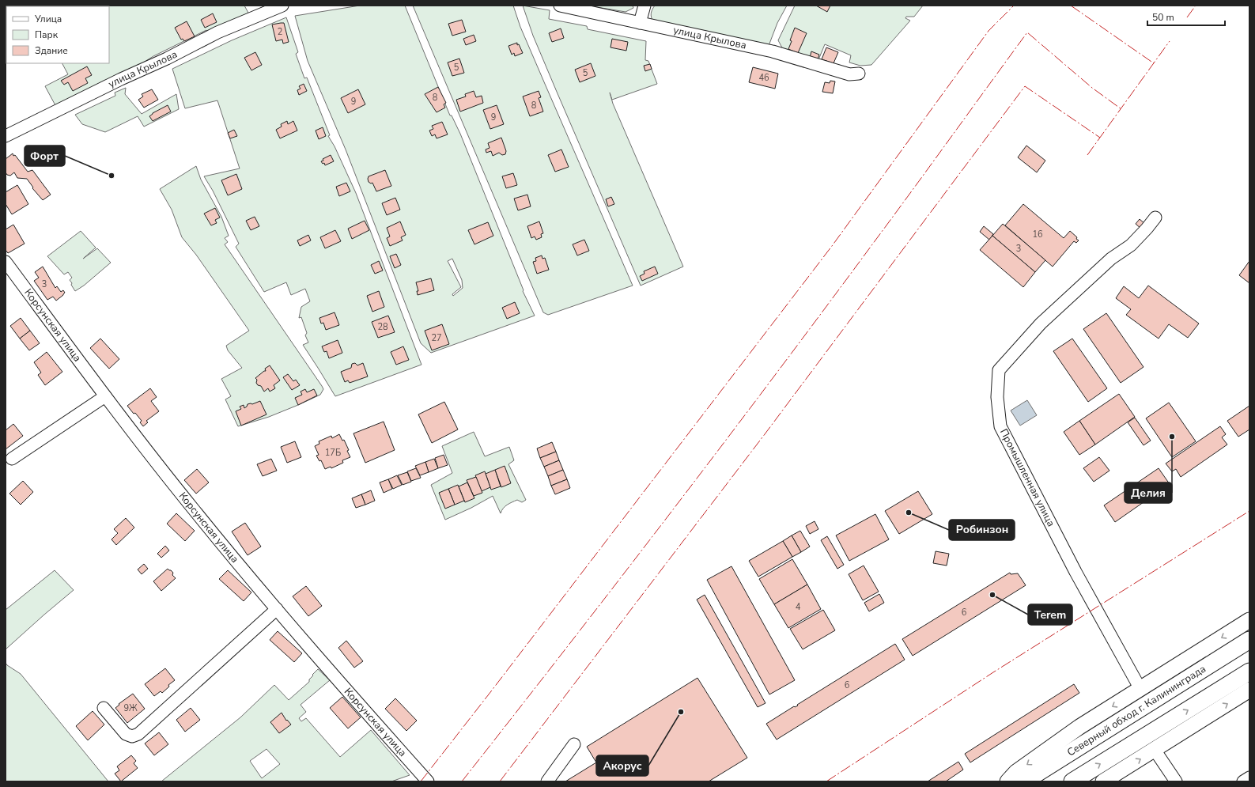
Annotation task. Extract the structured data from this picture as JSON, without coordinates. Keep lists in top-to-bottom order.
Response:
{
  "streets": {
    "highway": ["Северный обход г. Калининграда"],
    "street": ["улица Крылова", "Корсунская улица", "Промышленная улица"]
  },
  "places": [
    "Форт",
    "Делия",
    "Робинзон",
    "Terem",
    "Акорус"
  ],
  "house_numbers": [
    "2",
    "5",
    "5",
    "46",
    "8",
    "9",
    "8",
    "9",
    "16",
    "3",
    "3",
    "28",
    "27",
    "17Б",
    "4",
    "6",
    "6",
    "9Ж"
  ],
  "legend": ["Улица", "Парк", "Здание"],
  "scale_bar": "50 m"
}
